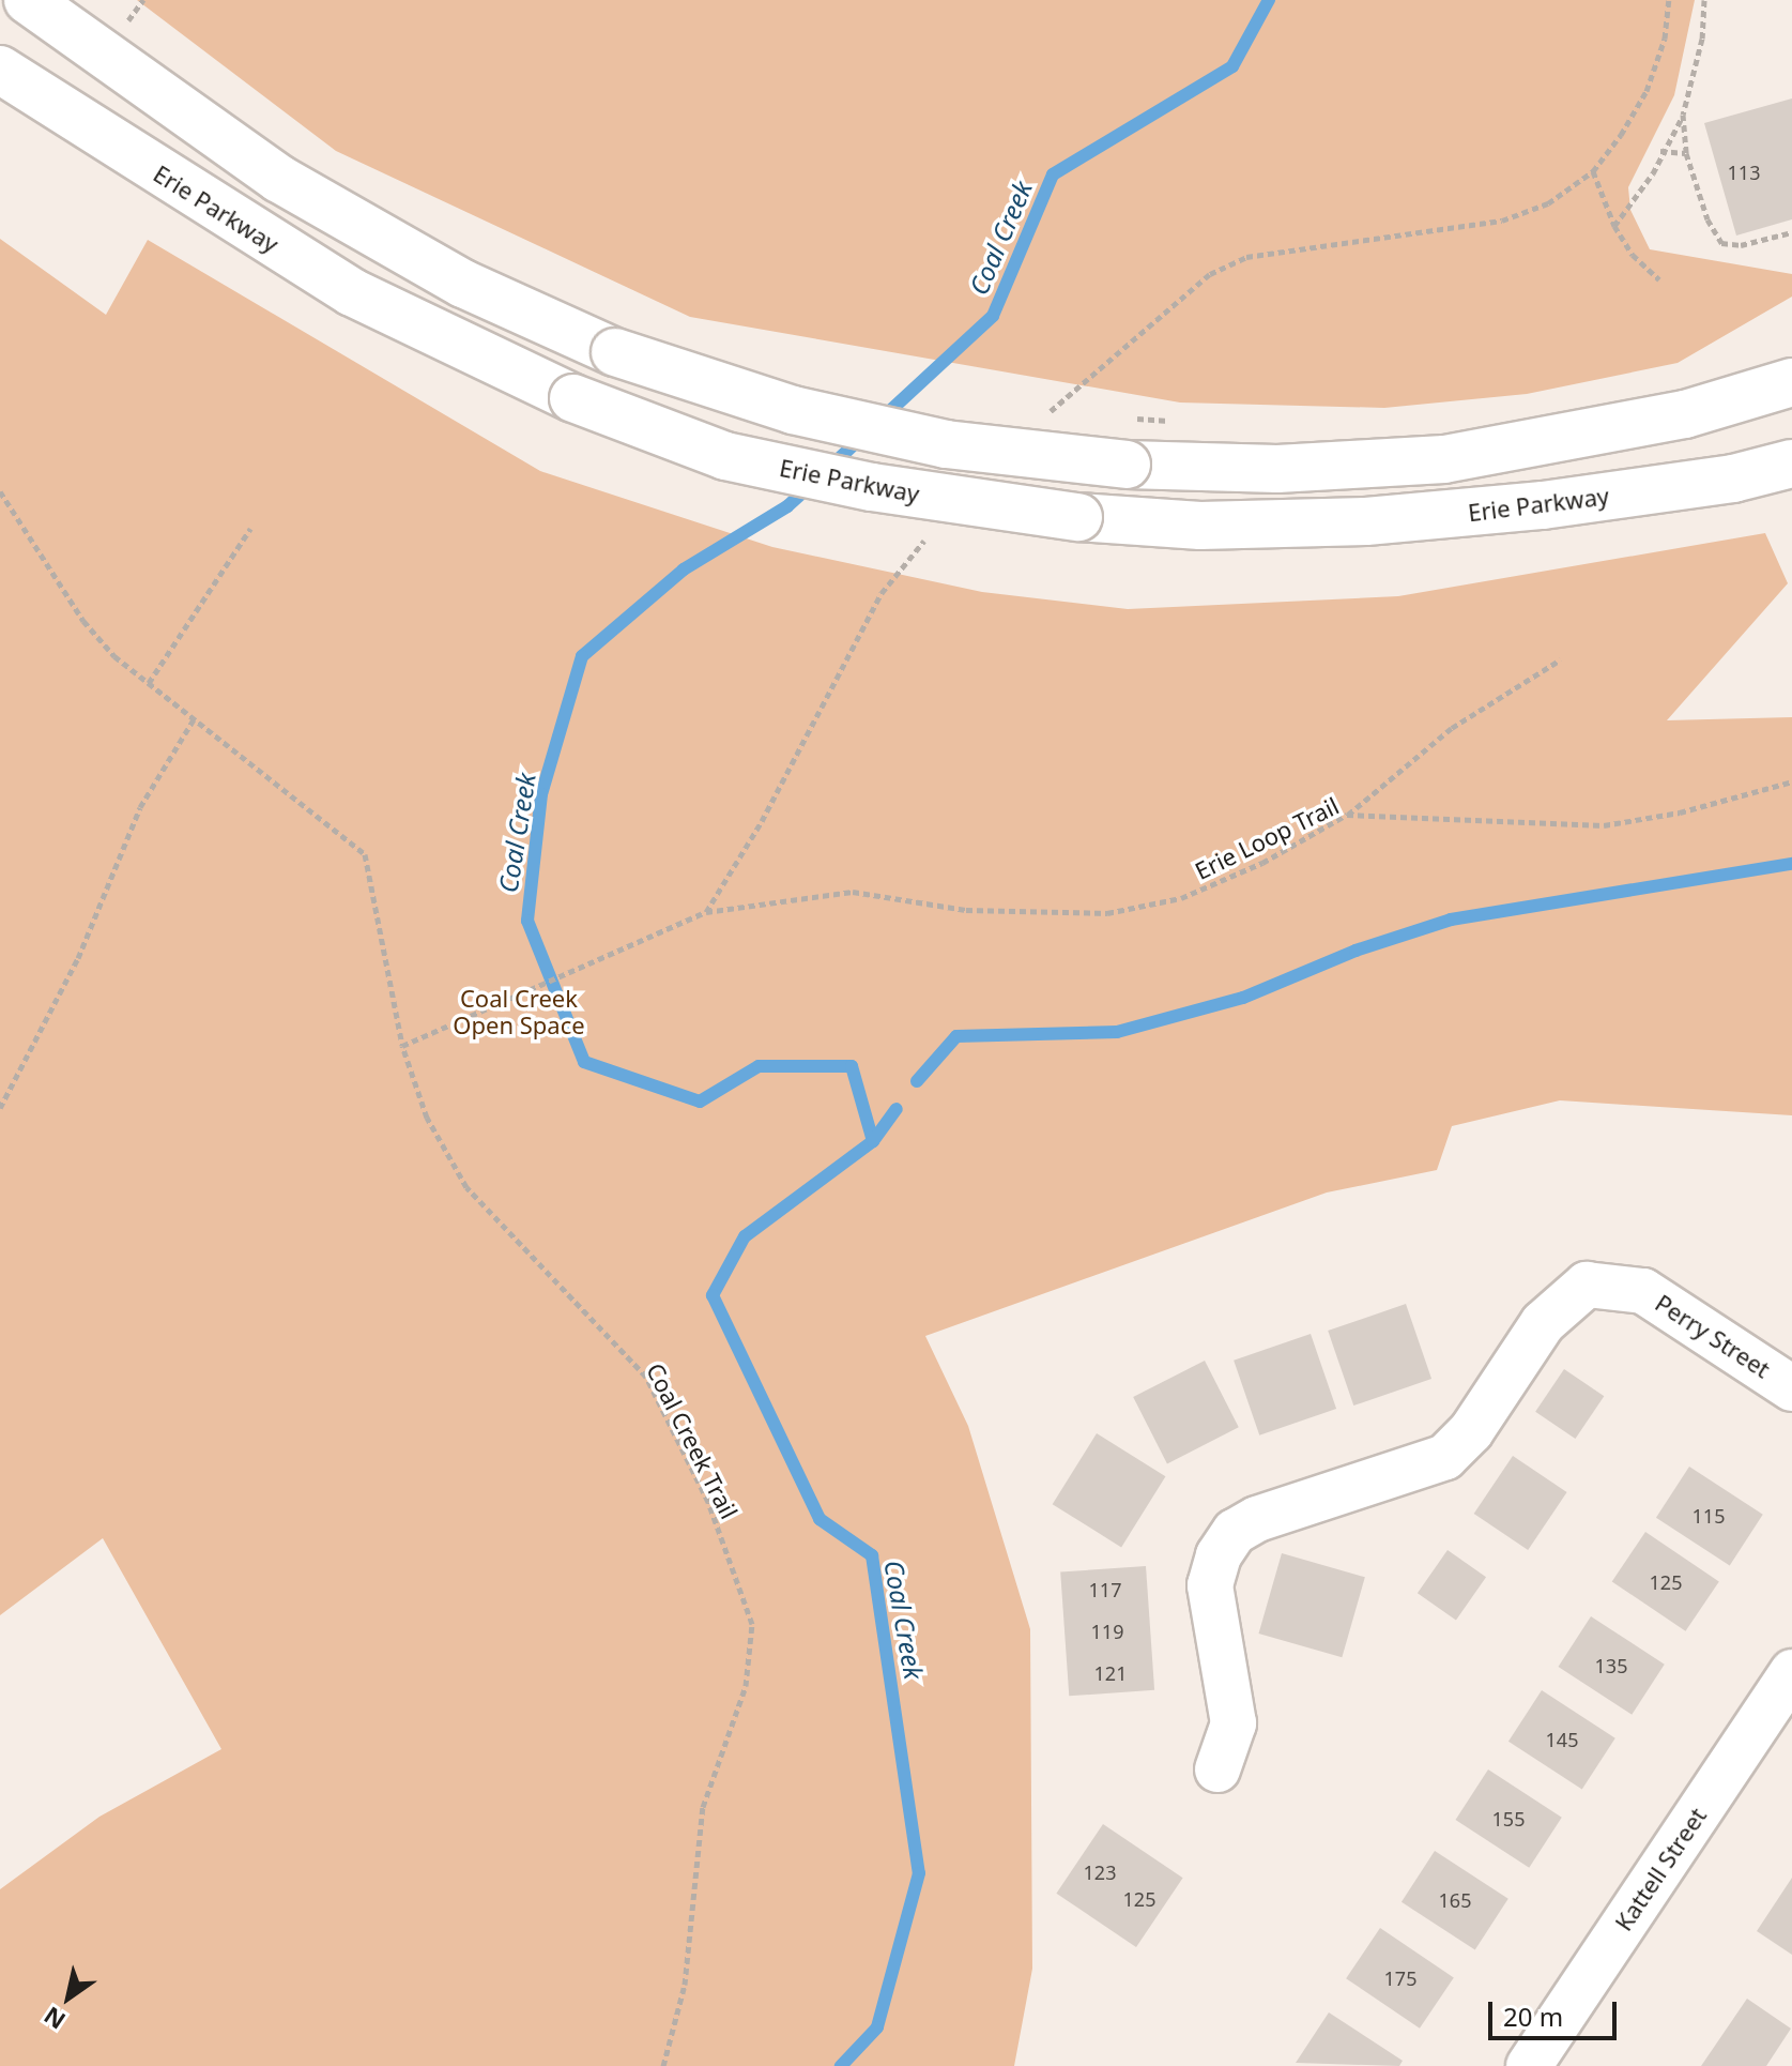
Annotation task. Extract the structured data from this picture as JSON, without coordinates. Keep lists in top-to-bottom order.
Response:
{
  "streets": {
    "main road": ["Erie Parkway"],
    "street": ["Perry Street", "Kattell Street"],
    "path": ["Erie Loop Trail", "Coal Creek Trail"]
  },
  "water": ["Coal Creek"],
  "parks": ["Coal Creek Open Space"],
  "house_numbers": [
    "113",
    "115",
    "125",
    "117",
    "119",
    "135",
    "121",
    "145",
    "155",
    "123",
    "125",
    "165",
    "175"
  ],
  "scale_bar": "20 m",
  "north": "bottom left"
}
